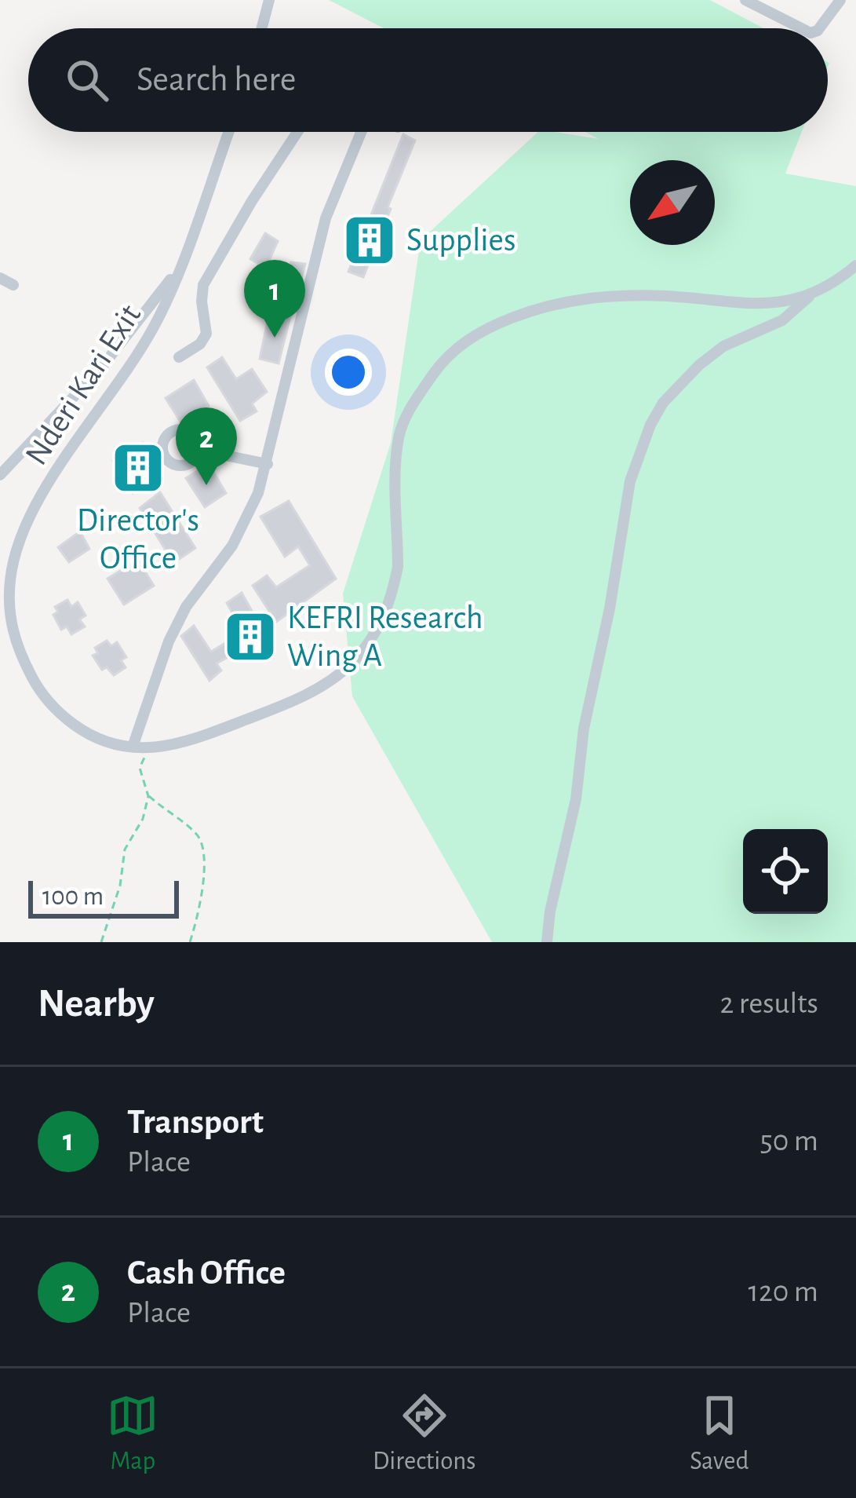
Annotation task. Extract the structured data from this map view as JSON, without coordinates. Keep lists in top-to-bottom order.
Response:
{
  "streets": {
    "street": ["Nderi Kari Exit"]
  },
  "places": {
    "building": ["Supplies", "Director's Office", "KEFRI Research Wing A"]
  },
  "scale_bar": "100 m",
  "north": "bottom left",
  "page": {
    "search": "Search here",
    "pins": ["1", "2"],
    "scale": "100 m",
    "heading": ["Nearby", "2 results"],
    "list": [
      {
        "mark": "1",
        "name": "Transport",
        "note": "Place",
        "value": "50 m"
      },
      {
        "mark": "2",
        "name": "Cash Office",
        "note": "Place",
        "value": "120 m"
      }
    ],
    "nav": ["Map", "Directions", "Saved"]
  }
}
